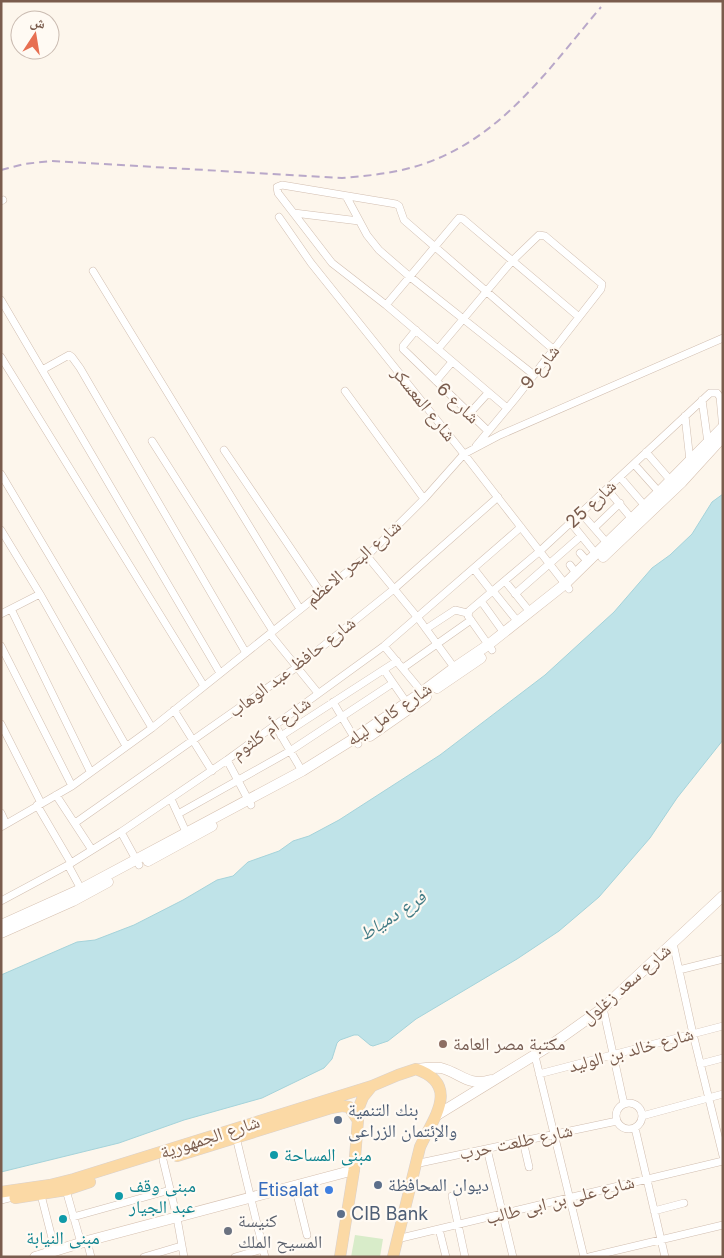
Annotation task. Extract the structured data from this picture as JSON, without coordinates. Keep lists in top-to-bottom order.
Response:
{
  "streets": {
    "main road": ["شارع الجمهورية"],
    "street": [
      "شارع 9",
      "شارع 6",
      "شارع المعسكر",
      "شارع 25",
      "شارع البحر الاعظم",
      "شارع حافظ عبد الوهاب",
      "شارع كامل ليله",
      "شارع أم كلثوم",
      "شارع سعد زغلول",
      "شارع خالد بن الوليد",
      "شارع طلعت حرب",
      "شارع على بن ابى طالب"
    ]
  },
  "crossings": [
    ["شارع 9", "شارع 6"],
    ["شارع 9", "شارع البحر الاعظم"],
    ["شارع المعسكر", "شارع 25"],
    ["شارع المعسكر", "شارع البحر الاعظم"],
    ["شارع المعسكر", "شارع حافظ عبد الوهاب"],
    ["شارع المعسكر", "شارع كامل ليله"],
    ["شارع المعسكر", "شارع أم كلثوم"],
    ["شارع سعد زغلول", "شارع الجمهورية"]
  ],
  "water": ["فرع دمياط"],
  "places": [
    "مكتبة مصر العامة",
    "بنك التنمية والإئتمان الزراعى",
    "مبنى المساحة",
    "ديوان المحافظة",
    "Etisalat",
    "مبنى وقف عبد الجيار",
    "CIB Bank",
    "مبنى النيابة",
    "كنيسة المسيح الملك"
  ],
  "north": "top"
}
